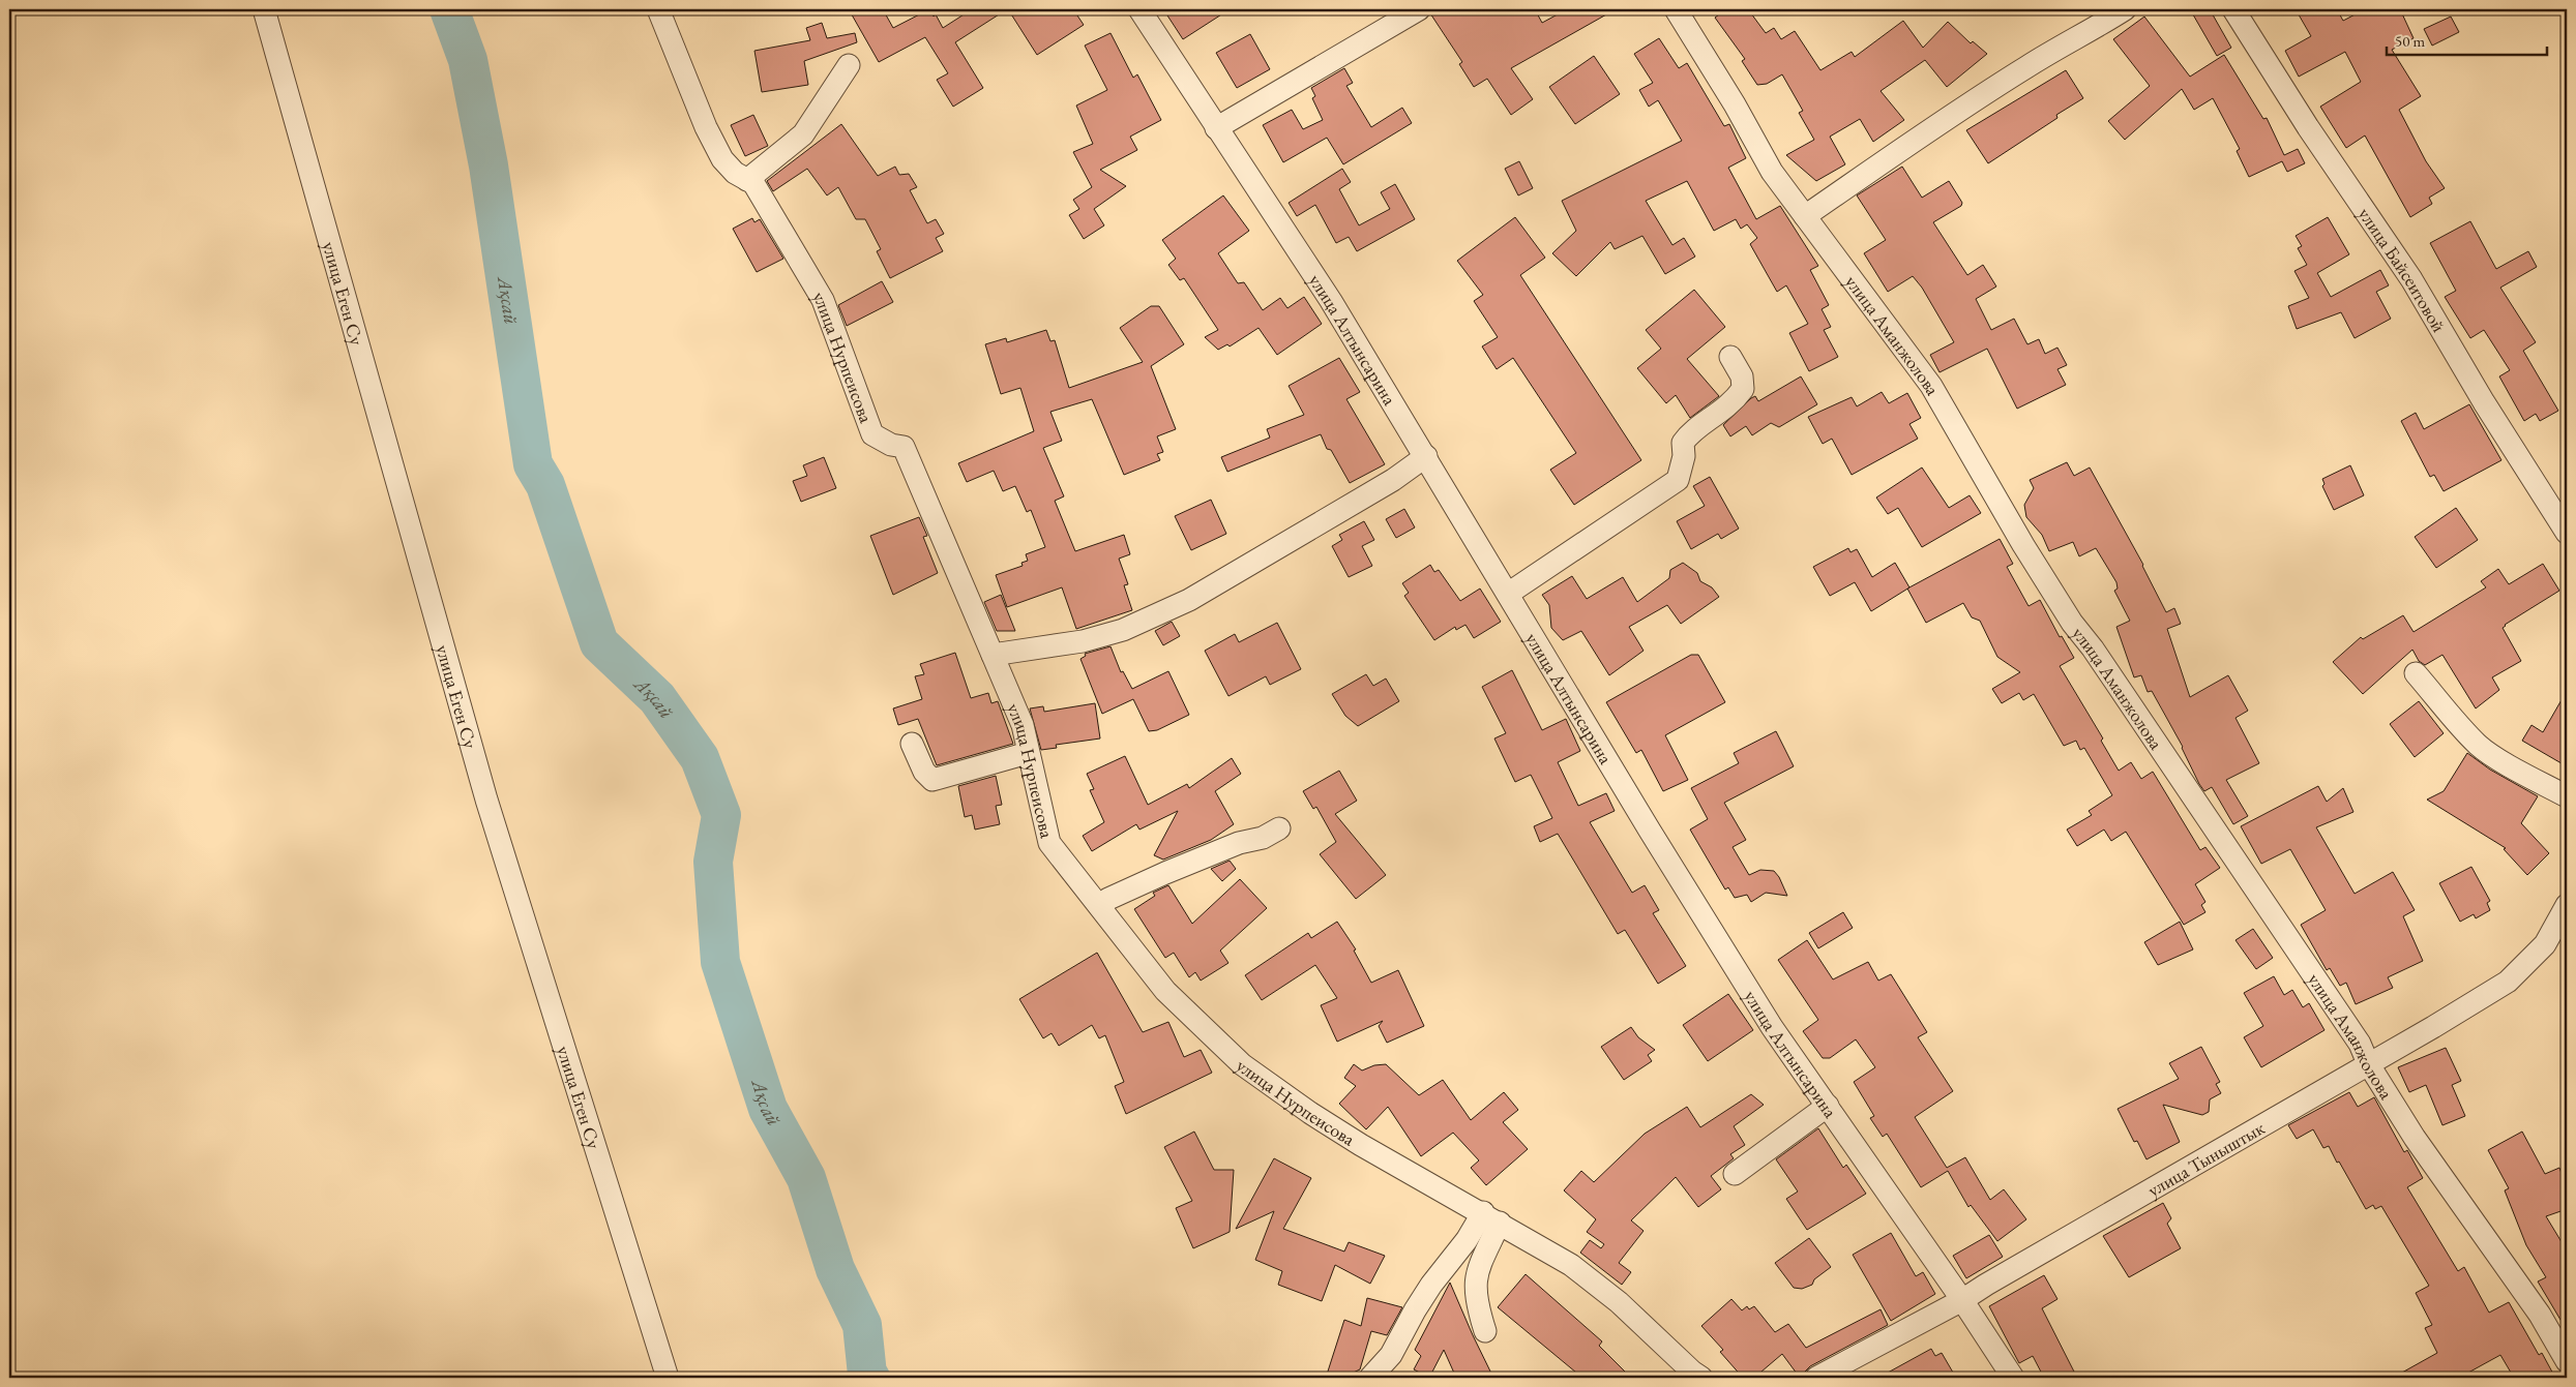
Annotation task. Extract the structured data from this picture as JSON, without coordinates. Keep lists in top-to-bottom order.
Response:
{
  "streets": {
    "street": [
      "улица Байсеитовой",
      "улица Еген Су",
      "улица Аманжолова",
      "улица Алтынсарина",
      "улица Нурпеисова",
      "улица Тыныштык"
    ]
  },
  "crossings": [
    ["улица Аманжолова", "улица Тыныштык"],
    ["улица Алтынсарина", "улица Тыныштык"]
  ],
  "water": ["Ақсай"],
  "scale_bar": "50 m"
}
